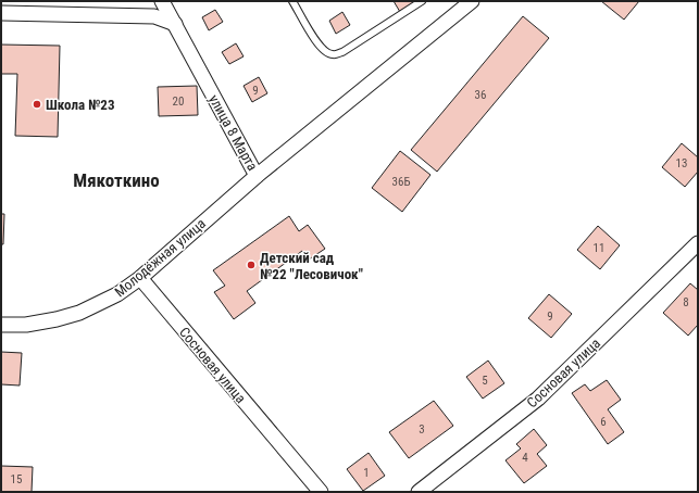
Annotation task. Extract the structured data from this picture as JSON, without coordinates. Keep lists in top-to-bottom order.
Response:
{
  "streets": {
    "street": ["улица 8 Марта", "Молодёжная улица", "Сосновая улица"]
  },
  "crossings": [
    ["улица 8 Марта", "Молодёжная улица"],
    ["Молодёжная улица", "Сосновая улица"]
  ],
  "districts": ["Мякоткино"],
  "places": ["Школа №23", "Детский сад №22 \"Лесовичок\""],
  "house_numbers": [
    "9",
    "36",
    "20",
    "13",
    "36Б",
    "11",
    "8",
    "9",
    "5",
    "6",
    "3",
    "4",
    "1",
    "15"
  ]
}
